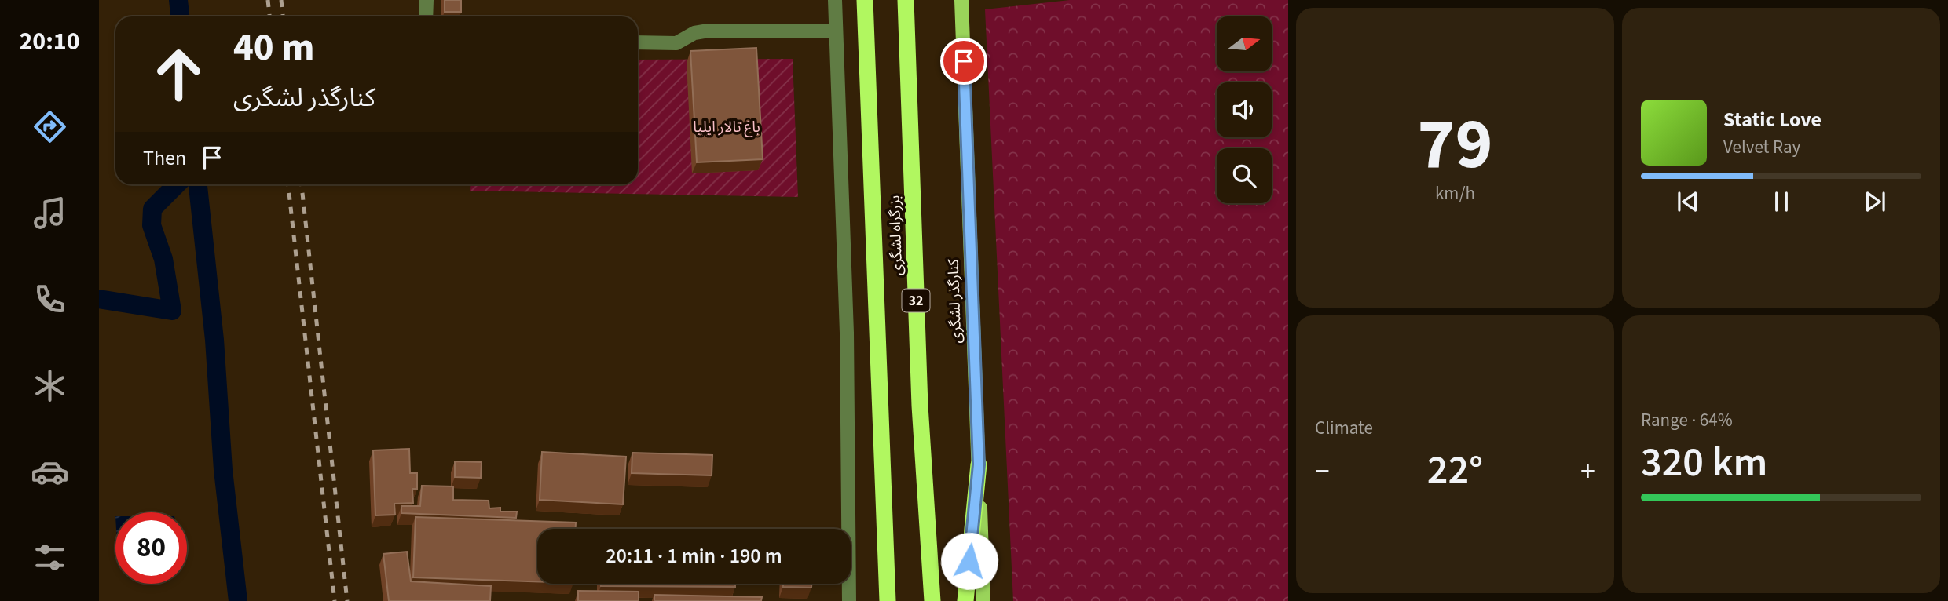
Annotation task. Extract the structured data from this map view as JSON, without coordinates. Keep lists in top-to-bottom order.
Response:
{
  "streets": {
    "highway": ["بزرگراه لشگری", "32"],
    "main road": ["کنارگذر لشگری"]
  },
  "parks": ["باغ تالار ایلیا"],
  "north": "right",
  "page": {
    "tabs": "20:10",
    "tile": [
      ["79", "km/h"],
      "Climate",
      ["Range · 64%", "320 km"]
    ],
    "turn": ["40 m", "کنارگذر لشگری"],
    "song": ["Static Love", "Velvet Ray"],
    "then": "Then",
    "heat": ["−", "22°", "+"],
    "limit": "80",
    "trip": "20:11 · 1 min · 190 m"
  }
}
